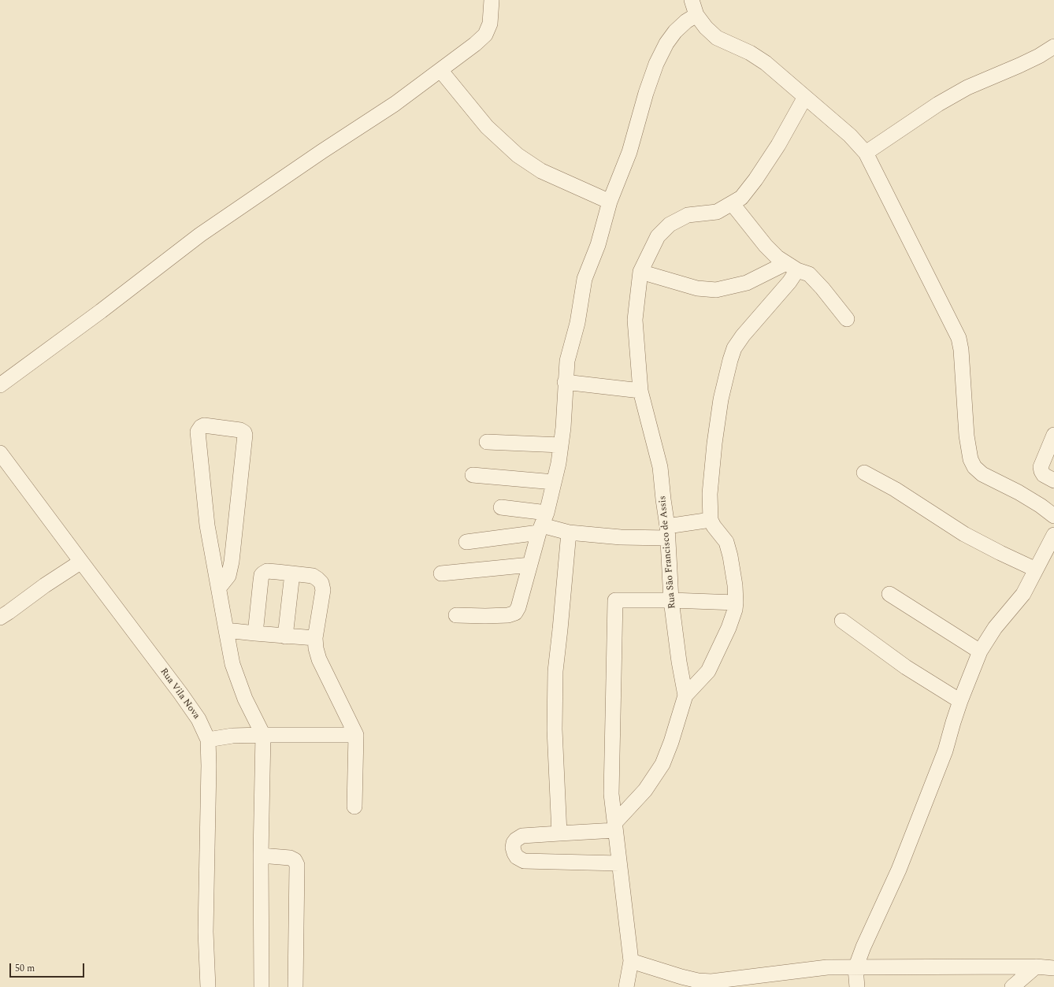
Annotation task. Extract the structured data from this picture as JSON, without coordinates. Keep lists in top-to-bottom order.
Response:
{
  "streets": {
    "street": ["Rua São Francisco de Assis", "Rua Vila Nova"]
  },
  "scale_bar": "50 m"
}
